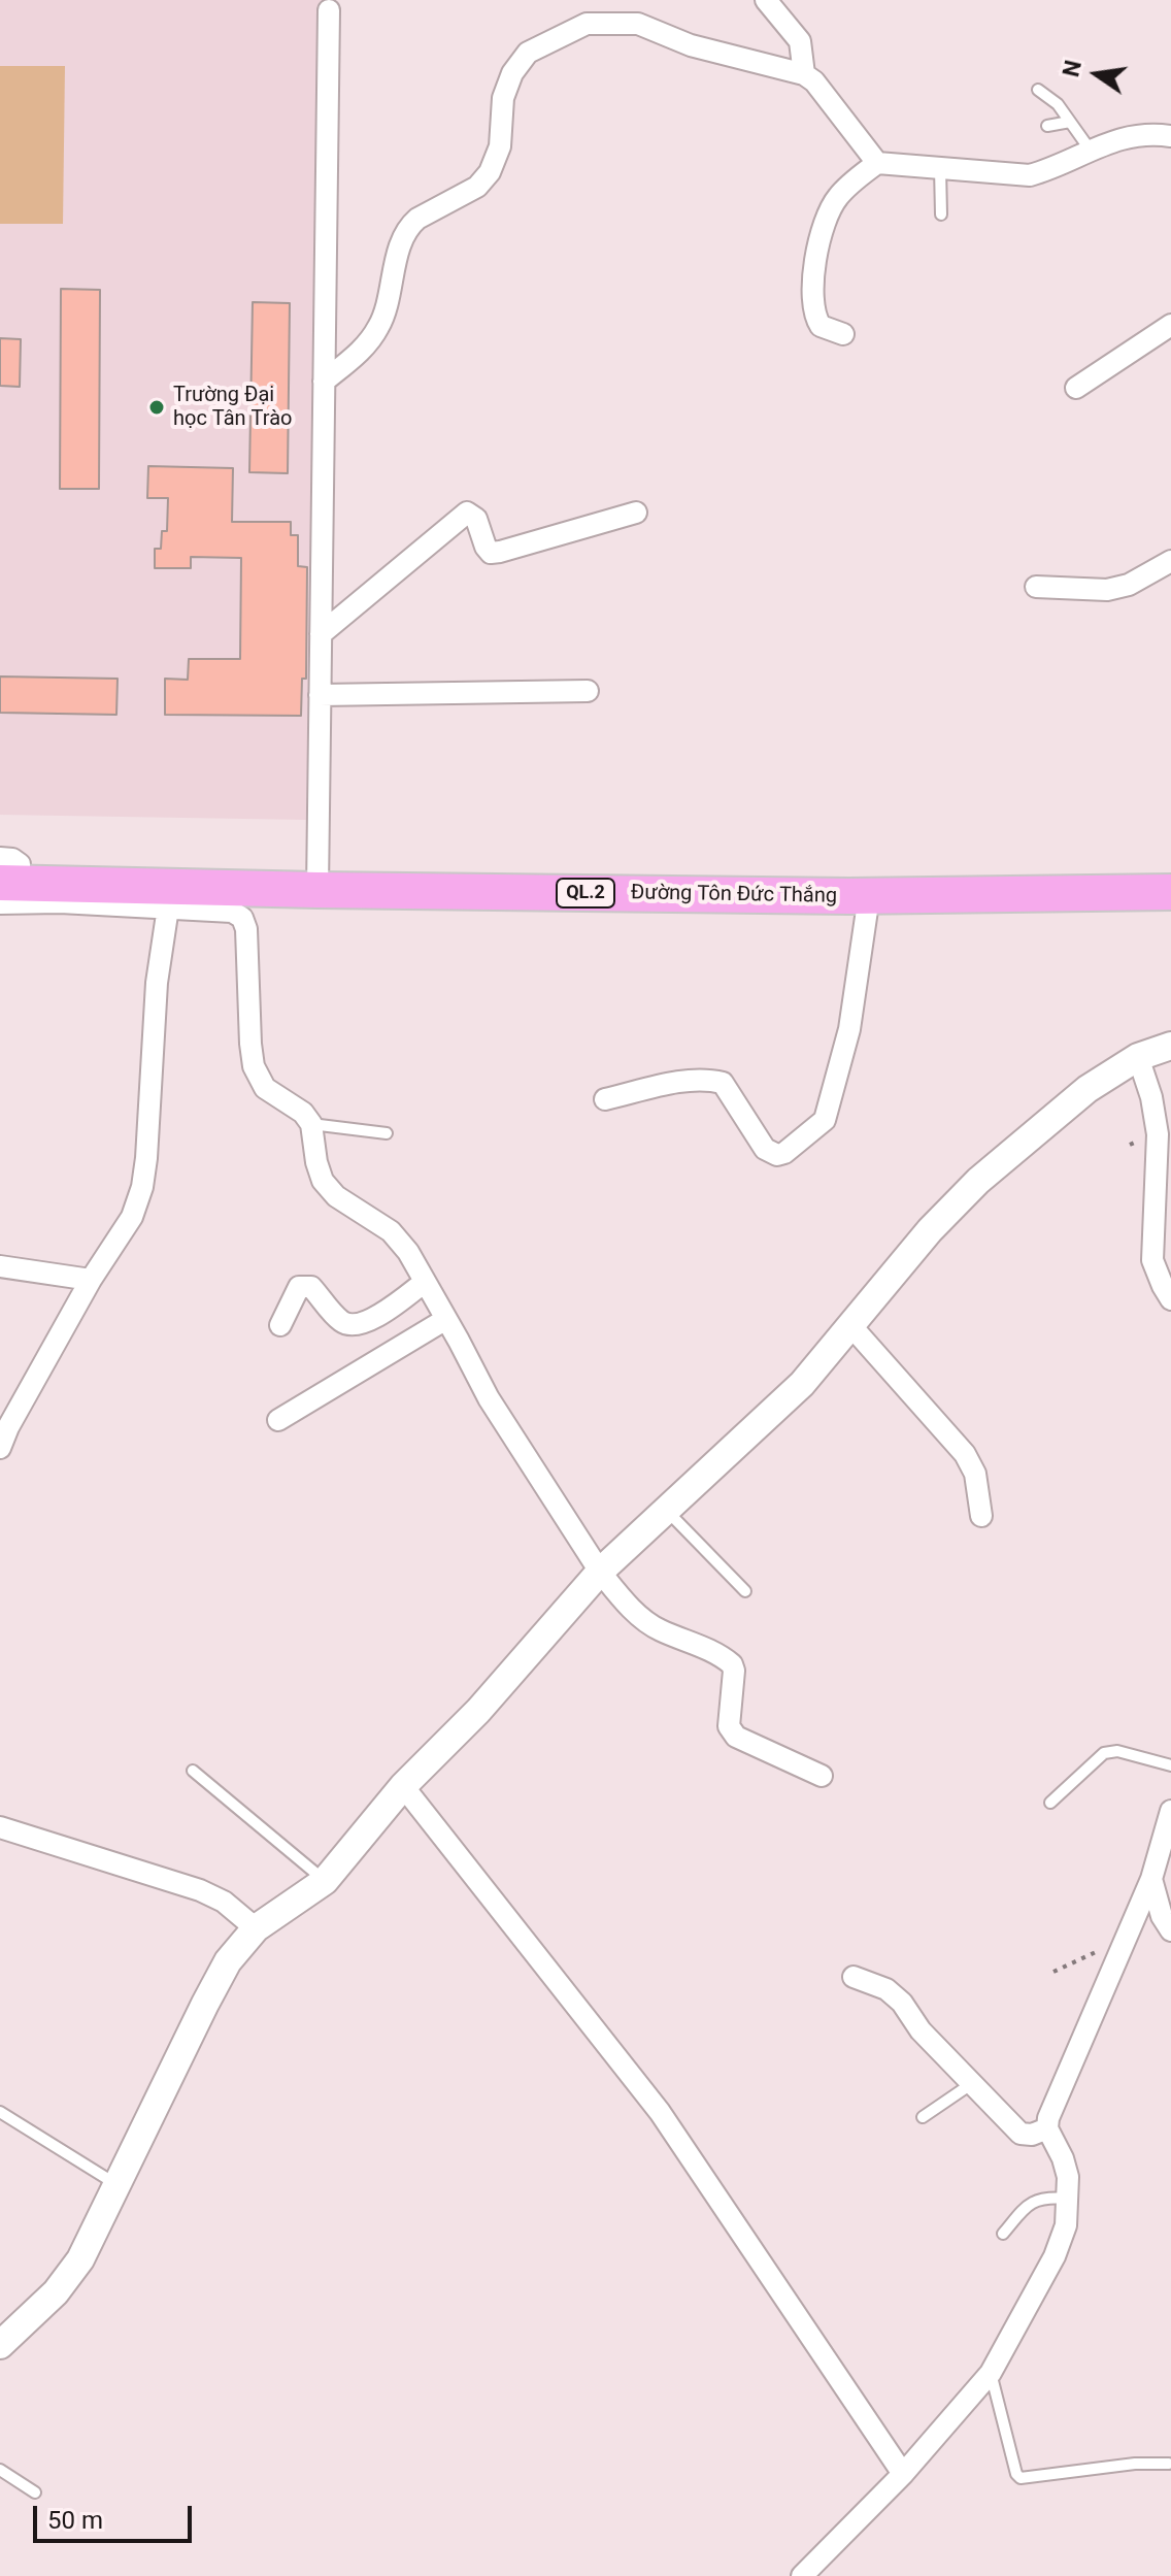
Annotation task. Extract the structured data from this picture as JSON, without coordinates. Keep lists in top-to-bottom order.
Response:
{
  "streets": {
    "highway": ["QL.2", "Đường Tôn Đức Thắng"]
  },
  "places": ["Trường Đại học Tân Trào"],
  "scale_bar": "50 m",
  "north": "left"
}
